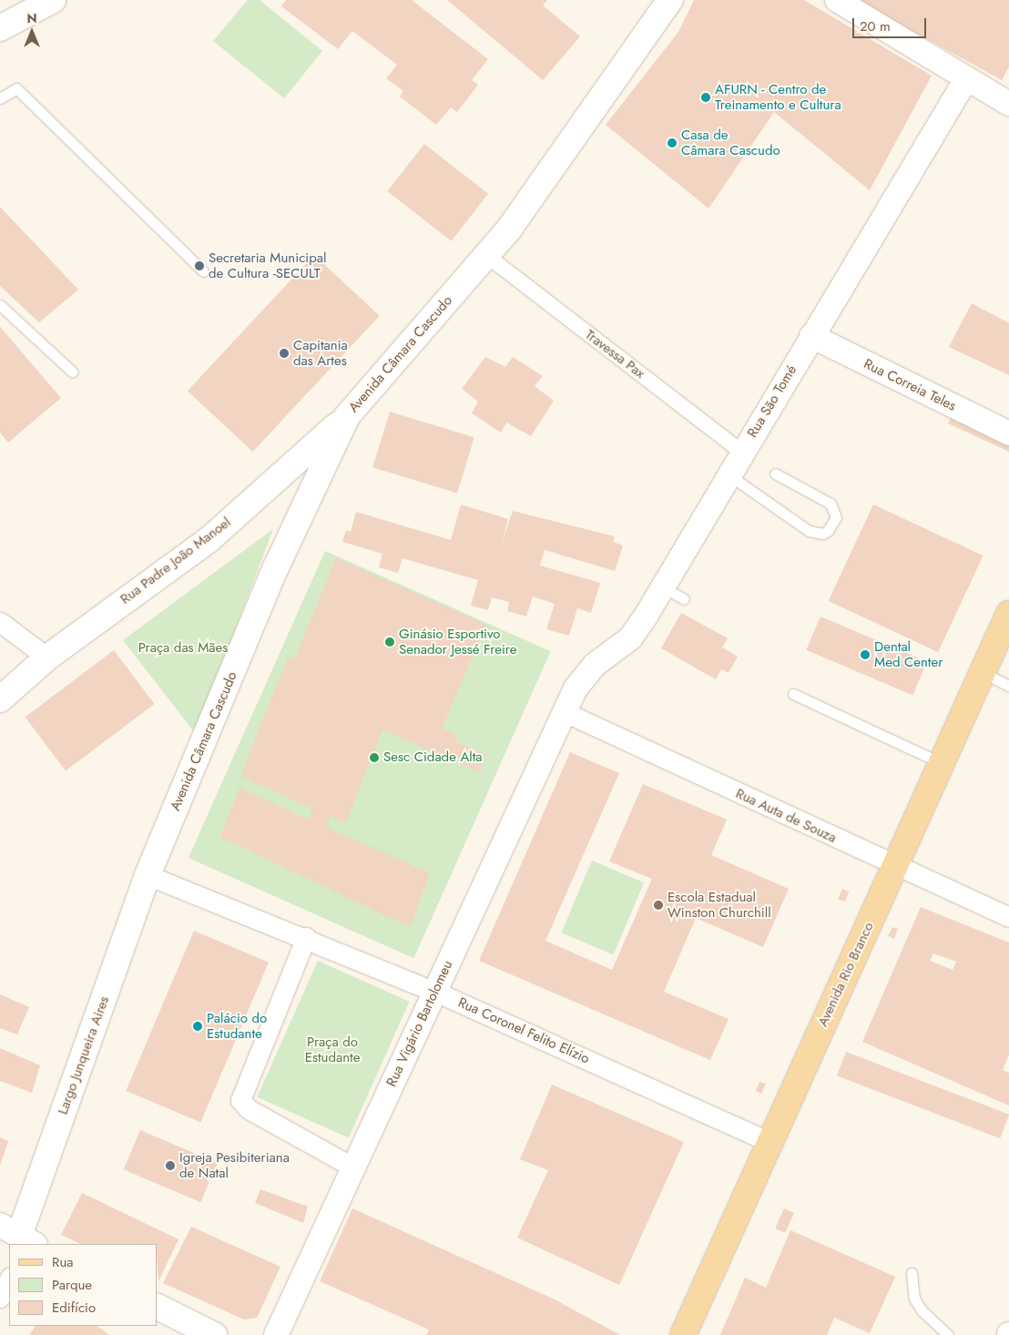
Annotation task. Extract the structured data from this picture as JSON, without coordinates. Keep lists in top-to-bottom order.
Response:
{
  "streets": {
    "main road": [
      "Avenida Câmara Cascudo",
      "Rua Padre João Manoel",
      "Avenida Rio Branco",
      "Largo Junqueira Aires"
    ],
    "street": [
      "Travessa Pax",
      "Rua Correia Teles",
      "Rua São Tomé",
      "Rua Auta de Souza",
      "Rua Vigário Bartolomeu",
      "Rua Coronel Felito Elízio"
    ]
  },
  "crossings": [
    ["Avenida Câmara Cascudo", "Travessa Pax"],
    ["Avenida Câmara Cascudo", "Rua Padre João Manoel"],
    ["Avenida Câmara Cascudo", "Rua Coronel Felito Elízio"],
    ["Avenida Câmara Cascudo", "Largo Junqueira Aires"],
    ["Travessa Pax", "Rua São Tomé"],
    ["Rua Correia Teles", "Rua São Tomé"],
    ["Rua São Tomé", "Rua Auta de Souza"],
    ["Rua São Tomé", "Rua Vigário Bartolomeu"],
    ["Rua Auta de Souza", "Avenida Rio Branco"],
    ["Rua Auta de Souza", "Rua Vigário Bartolomeu"],
    ["Avenida Rio Branco", "Rua Coronel Felito Elízio"],
    ["Rua Vigário Bartolomeu", "Rua Coronel Felito Elízio"],
    ["Rua Coronel Felito Elízio", "Largo Junqueira Aires"]
  ],
  "parks": ["Praça das Mães", "Praça do Estudante"],
  "places": [
    "AFURN - Centro de Treinamento e Cultura",
    "Casa de Câmara Cascudo",
    "Secretaria Municipal de Cultura -SECULT",
    "Capitania das Artes",
    "Ginásio Esportivo Senador Jessé Freire",
    "Dental Med Center",
    "Sesc Cidade Alta",
    "Escola Estadual Winston Churchill",
    "Palácio do Estudante",
    "Igreja Pesibiteriana de Natal"
  ],
  "legend": ["Rua", "Parque", "Edifício"],
  "scale_bar": "20 m",
  "north": "top"
}
